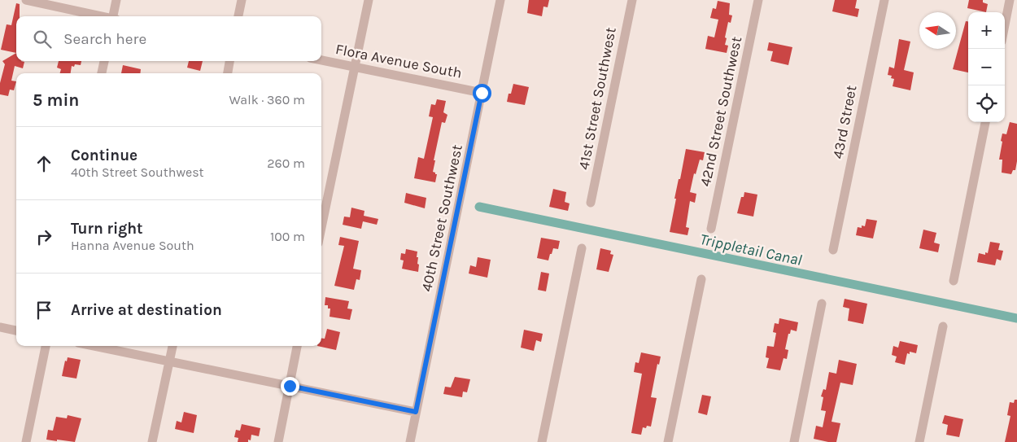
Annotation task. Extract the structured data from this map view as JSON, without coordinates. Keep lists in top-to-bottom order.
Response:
{
  "streets": {
    "street": [
      "Flora Avenue South",
      "41st Street Southwest",
      "42nd Street Southwest",
      "43rd Street",
      "40th Street Southwest"
    ]
  },
  "crossings": [
    ["Flora Avenue South", "40th Street Southwest"]
  ],
  "water": ["Trippletail Canal"],
  "north": "left",
  "page": {
    "map_buttons": ["+", "−"],
    "search": "Search here",
    "heading": ["5 min", "Walk · 360 m"],
    "list": [
      ["Continue", "40th Street Southwest", "260 m"],
      ["Turn right", "Hanna Avenue South", "100 m"],
      "Arrive at destination"
    ]
  }
}
